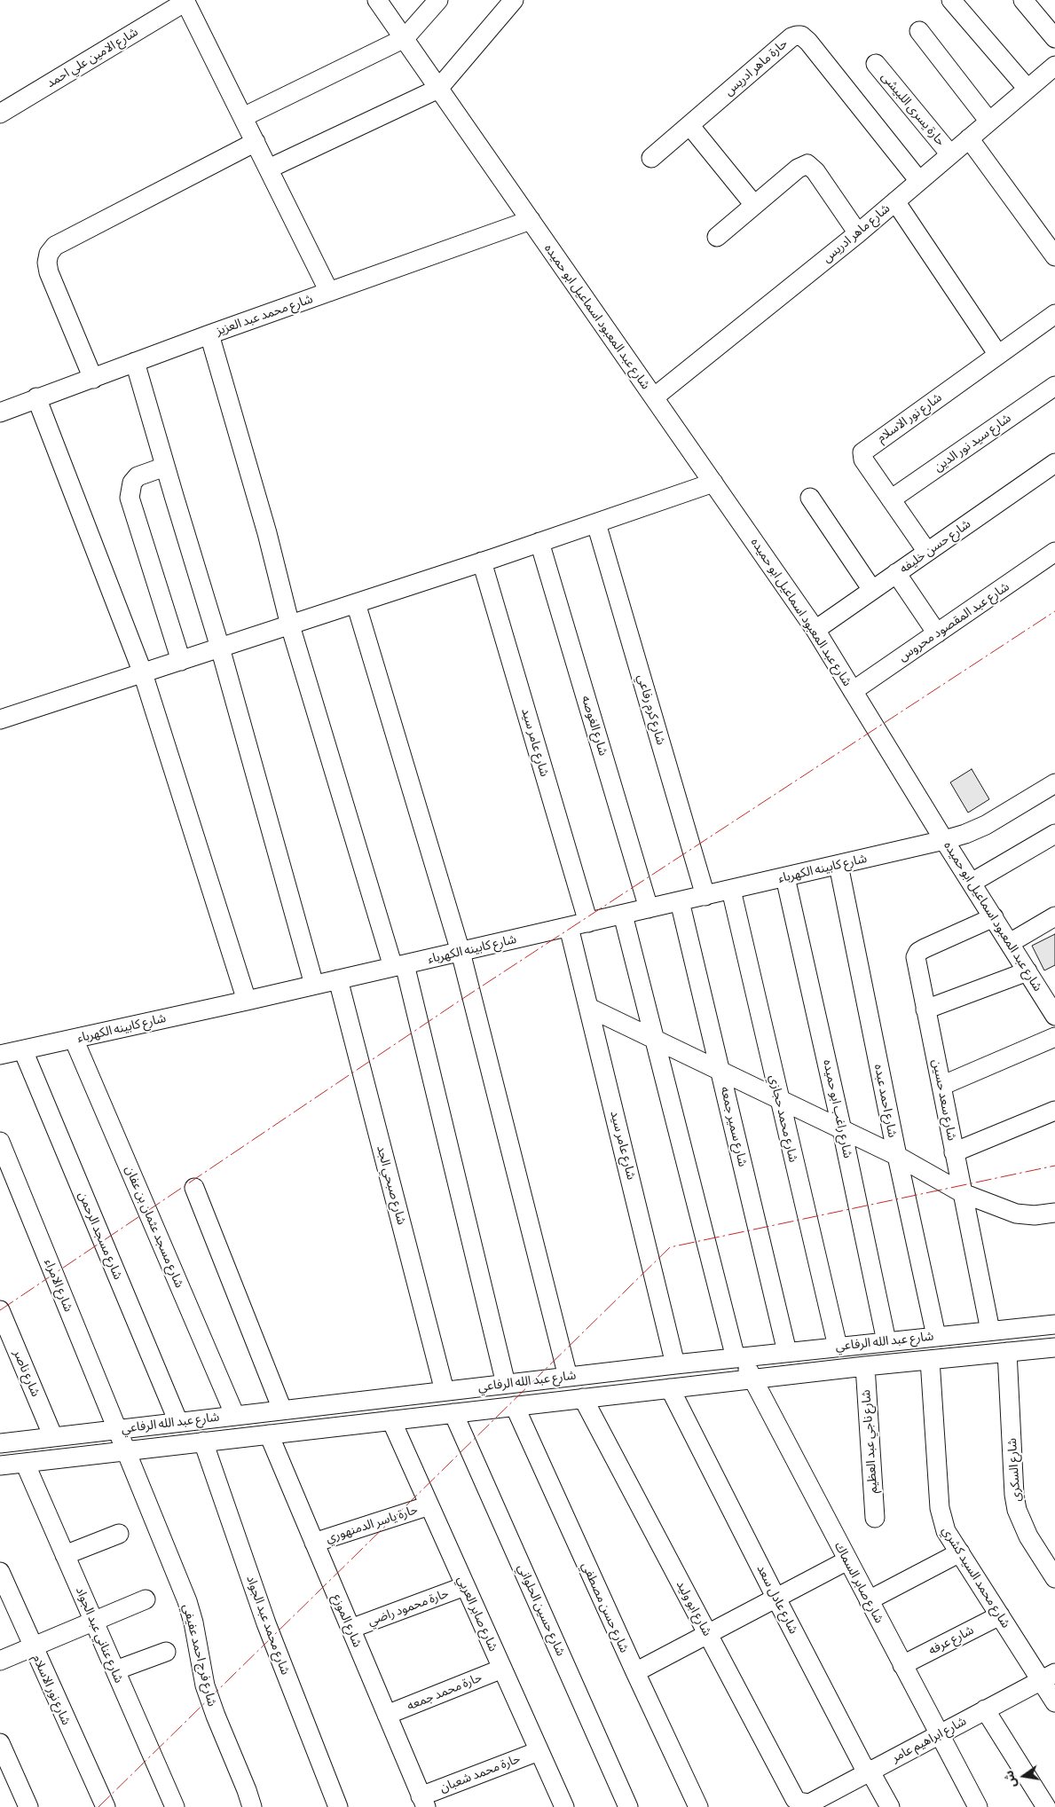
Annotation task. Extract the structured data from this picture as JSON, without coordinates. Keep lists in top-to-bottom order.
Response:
{
  "streets": {
    "street": [
      "شارع الامين علي احمد",
      "حارة ماهر ادريس",
      "حارة يسرى اللبيشى",
      "شارع ماهر ادريس",
      "شارع محمد عبد العزيز",
      "شارع عبد المعبود اسماعيل ابو حميده",
      "شارع نور الاسلام",
      "شارع سيد نور الدين",
      "شارع حسن خليفه",
      "شارع عبد المقصود محروس",
      "شارع كرم رفاعي",
      "شارع الغوصه",
      "شارع عامر سيد",
      "شارع كابينه الكهرباء",
      "شارع سعد حسين",
      "شارع احمد عبده",
      "شارع راغب ابو حميده",
      "شارع محمد حجازي",
      "شارع سمير جمعه",
      "شارع صبحي الجد",
      "شارع مسجد عثمان بن عفان",
      "شارع مسجد الرحمن",
      "شارع الامراء",
      "شارع عبد الله الرفاعي",
      "شارع ناصر",
      "شارع ناجي عبد العظيم",
      "شارع السكري",
      "حارة ياسر الدمنهوري",
      "شارع محمد السيد كشري",
      "شارع صابر السماك",
      "شارع عادل سعد",
      "حارة محمود راضي",
      "شارع حسن مصطفي",
      "شارع ابو وليد",
      "شارع حسين الحلواني",
      "شارع صابر العربي",
      "شارع الموزع",
      "شارع محمد عبد الجواد",
      "شارع عناني عبد الجواد",
      "شارع عرفه",
      "شارع فرج احمد عفيفي",
      "حارة محمد جمعه",
      "شارع ابراهيم عامر",
      "حارة محمد شعبان"
    ]
  },
  "crossings": [
    ["حارة ماهر ادريس", "شارع ماهر ادريس"],
    ["حارة يسرى اللبيشى", "شارع ماهر ادريس"],
    ["شارع ماهر ادريس", "شارع عبد المعبود اسماعيل ابو حميده"],
    ["شارع محمد عبد العزيز", "شارع عبد المعبود اسماعيل ابو حميده"],
    ["شارع عبد المعبود اسماعيل ابو حميده", "شارع حسن خليفه"],
    ["شارع عبد المعبود اسماعيل ابو حميده", "شارع عبد المقصود محروس"],
    ["شارع عبد المعبود اسماعيل ابو حميده", "شارع كابينه الكهرباء"],
    ["شارع عبد المعبود اسماعيل ابو حميده", "شارع سعد حسين"],
    ["شارع نور الاسلام", "شارع سيد نور الدين"],
    ["شارع نور الاسلام", "شارع حسن خليفه"],
    ["شارع كرم رفاعي", "شارع كابينه الكهرباء"],
    ["شارع الغوصه", "شارع كابينه الكهرباء"],
    ["شارع عامر سيد", "شارع كابينه الكهرباء"],
    ["شارع عامر سيد", "شارع عبد الله الرفاعي"],
    ["شارع كابينه الكهرباء", "شارع احمد عبده"],
    ["شارع كابينه الكهرباء", "شارع راغب ابو حميده"],
    ["شارع كابينه الكهرباء", "شارع محمد حجازي"],
    ["شارع كابينه الكهرباء", "شارع سمير جمعه"],
    ["شارع كابينه الكهرباء", "شارع صبحي الجد"],
    ["شارع كابينه الكهرباء", "شارع مسجد عثمان بن عفان"],
    ["شارع كابينه الكهرباء", "شارع مسجد الرحمن"],
    ["شارع كابينه الكهرباء", "شارع صابر السماك"],
    ["شارع سعد حسين", "شارع عبد الله الرفاعي"],
    ["شارع احمد عبده", "شارع عبد الله الرفاعي"],
    ["شارع راغب ابو حميده", "شارع عبد الله الرفاعي"],
    ["شارع محمد حجازي", "شارع عبد الله الرفاعي"],
    ["شارع سمير جمعه", "شارع عبد الله الرفاعي"],
    ["شارع صبحي الجد", "شارع عبد الله الرفاعي"],
    ["شارع مسجد عثمان بن عفان", "شارع عبد الله الرفاعي"],
    ["شارع مسجد الرحمن", "شارع عبد الله الرفاعي"],
    ["شارع الامراء", "شارع عبد الله الرفاعي"],
    ["شارع الامراء", "شارع فرج احمد عفيفي"],
    ["شارع عبد الله الرفاعي", "شارع ناصر"],
    ["شارع عبد الله الرفاعي", "شارع ناجي عبد العظيم"],
    ["شارع عبد الله الرفاعي", "شارع السكري"],
    ["شارع عبد الله الرفاعي", "شارع محمد السيد كشري"],
    ["شارع عبد الله الرفاعي", "شارع صابر السماك"],
    ["شارع عبد الله الرفاعي", "شارع عادل سعد"],
    ["شارع عبد الله الرفاعي", "شارع حسن مصطفي"],
    ["شارع عبد الله الرفاعي", "شارع ابو وليد"],
    ["شارع عبد الله الرفاعي", "شارع حسين الحلواني"],
    ["شارع عبد الله الرفاعي", "شارع صابر العربي"],
    ["شارع عبد الله الرفاعي", "شارع الموزع"],
    ["شارع عبد الله الرفاعي", "شارع محمد عبد الجواد"],
    ["شارع عبد الله الرفاعي", "شارع عناني عبد الجواد"],
    ["شارع عبد الله الرفاعي", "شارع فرج احمد عفيفي"],
    ["حارة ياسر الدمنهوري", "شارع صابر العربي"],
    ["حارة ياسر الدمنهوري", "شارع الموزع"],
    ["شارع محمد السيد كشري", "شارع عرفه"],
    ["شارع محمد السيد كشري", "شارع ابراهيم عامر"],
    ["شارع صابر السماك", "شارع عرفه"],
    ["شارع صابر السماك", "شارع ابراهيم عامر"],
    ["شارع عادل سعد", "شارع ابراهيم عامر"],
    ["حارة محمود راضي", "شارع صابر العربي"],
    ["حارة محمود راضي", "شارع الموزع"],
    ["شارع ابو وليد", "شارع ابراهيم عامر"],
    ["شارع صابر العربي", "حارة محمد جمعه"],
    ["شارع صابر العربي", "حارة محمد شعبان"],
    ["شارع الموزع", "حارة محمد جمعه"],
    ["شارع الموزع", "حارة محمد شعبان"]
  ],
  "north": "left"
}
